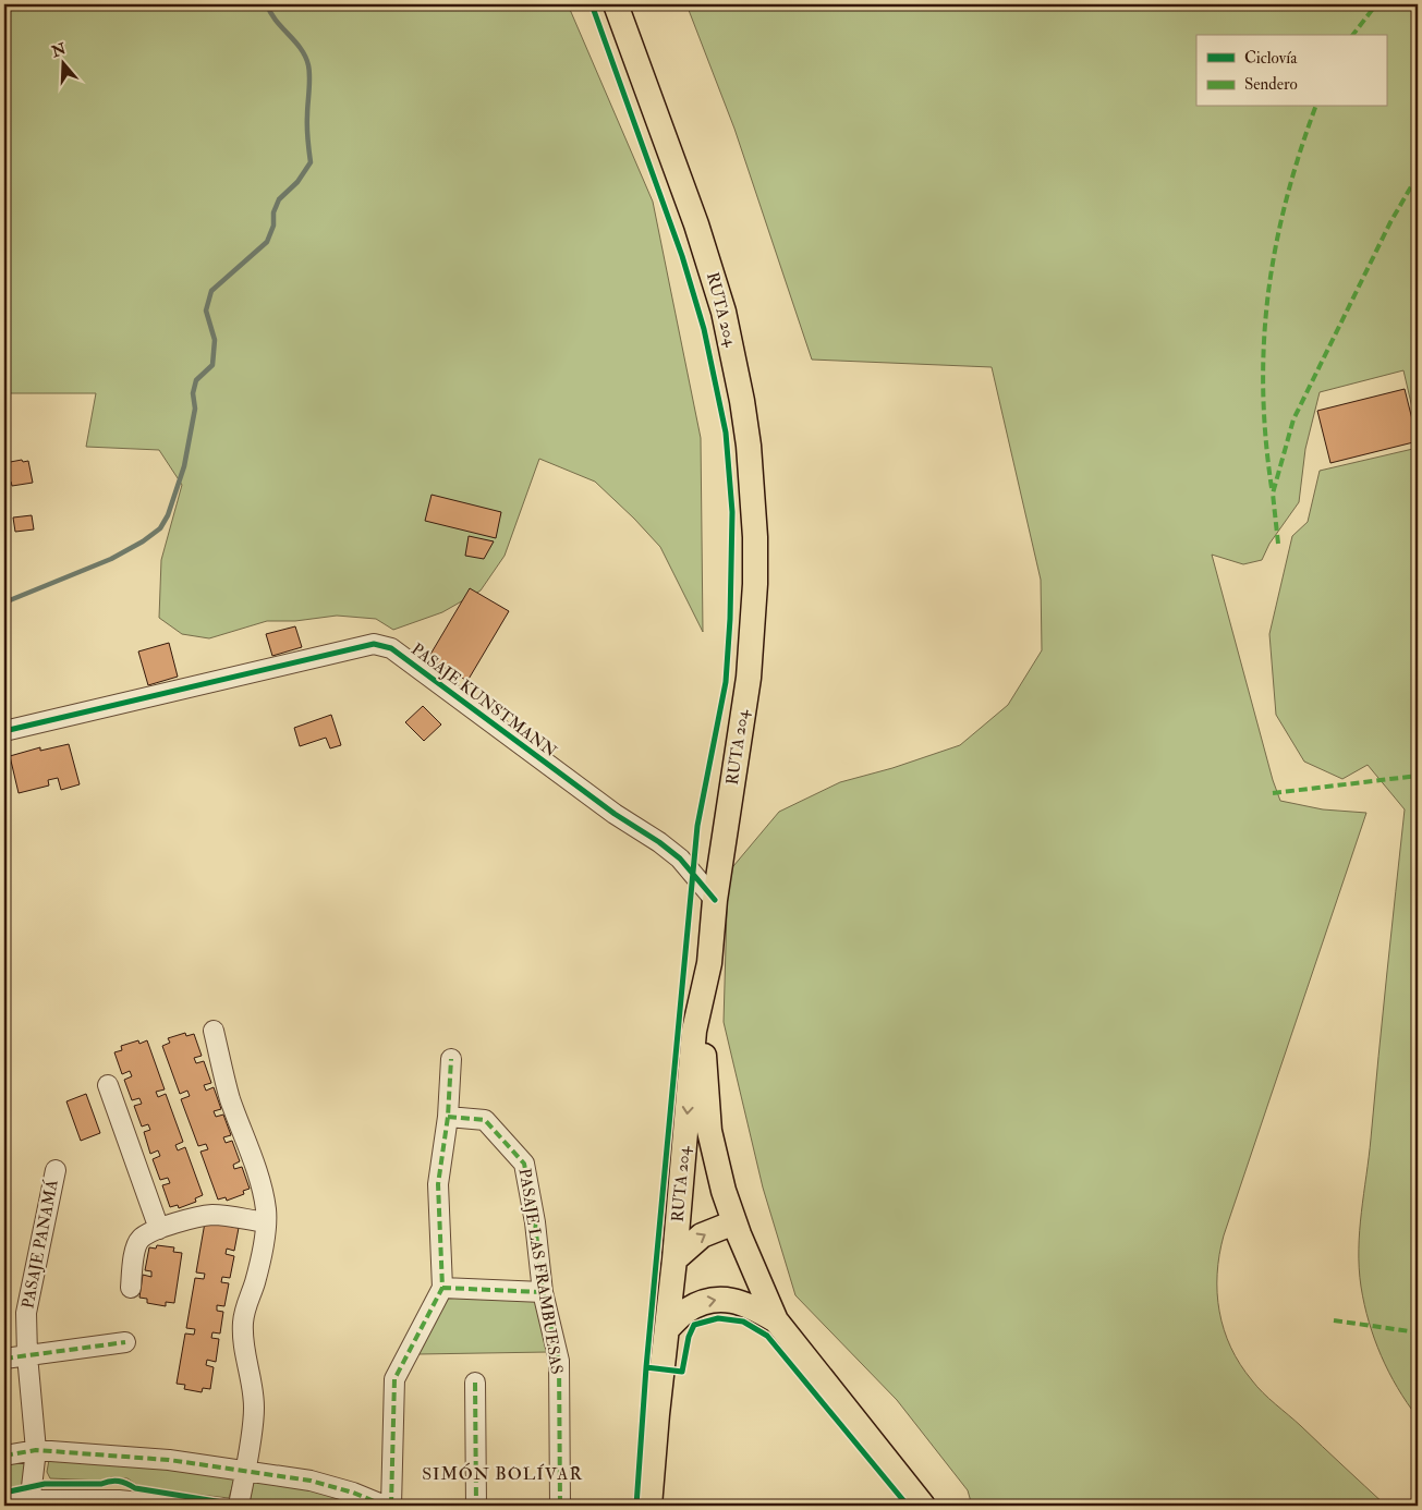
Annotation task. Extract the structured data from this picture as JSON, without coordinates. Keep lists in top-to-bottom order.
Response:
{
  "streets": {
    "main road": ["RUTA 204"],
    "street": ["PASAJE KUNSTMANN", "PASAJE PANAMÁ", "PASAJE LAS FRAMBUESAS"]
  },
  "crossings": [
    ["RUTA 204", "PASAJE KUNSTMANN"]
  ],
  "districts": ["SIMÓN BOLÍVAR"],
  "legend": ["Ciclovía", "Sendero"],
  "north": "top"
}
